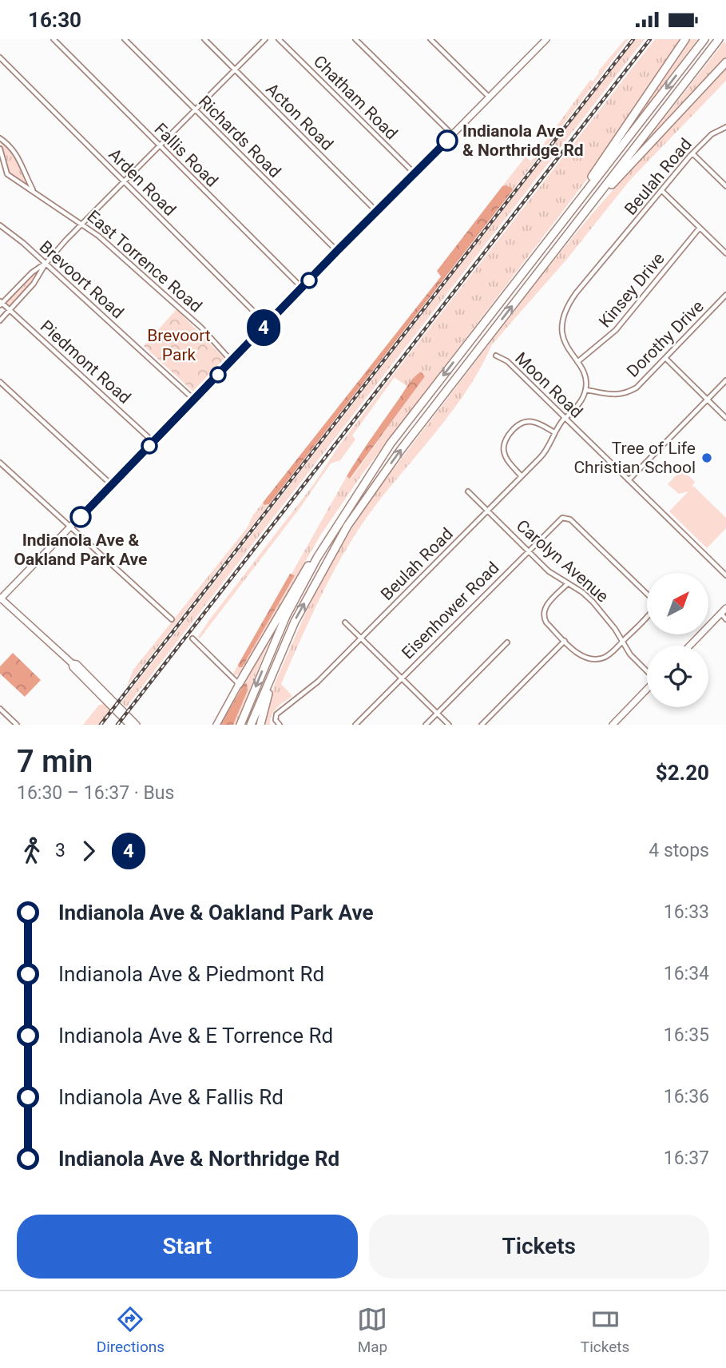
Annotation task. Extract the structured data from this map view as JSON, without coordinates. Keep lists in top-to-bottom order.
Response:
{
  "streets": {
    "street": [
      "Chatham Road",
      "Acton Road",
      "Richards Road",
      "Fallis Road",
      "Beulah Road",
      "Arden Road",
      "East Torrence Road",
      "Brevoort Road",
      "Kinsey Drive",
      "Dorothy Drive",
      "Piedmont Road",
      "Moon Road",
      "Carolyn Avenue",
      "Eisenhower Road"
    ]
  },
  "crossings": [
    ["Beulah Road", "Kinsey Drive"],
    ["Beulah Road", "Dorothy Drive"],
    ["Beulah Road", "Moon Road"],
    ["Beulah Road", "Carolyn Avenue"],
    ["Carolyn Avenue", "Eisenhower Road"]
  ],
  "parks": ["Brevoort Park"],
  "places": ["Indianola Ave & Northridge Rd", "Tree of Life Christian School", "Indianola Ave & Oakland Park Ave"],
  "lines": ["bus line 4"],
  "north": "top right",
  "page": {
    "status": "16:30",
    "on_map": "4",
    "heading": ["7 min", "16:30 – 16:37 · Bus", "$2.20"],
    "legs": ["3", "4", "4 stops"],
    "list": [
      {
        "name": "Indianola Ave & Oakland Park Ave",
        "value": "16:33"
      },
      {
        "name": "Indianola Ave & Piedmont Rd",
        "value": "16:34"
      },
      {
        "name": "Indianola Ave & E Torrence Rd",
        "value": "16:35"
      },
      {
        "name": "Indianola Ave & Fallis Rd",
        "value": "16:36"
      },
      {
        "name": "Indianola Ave & Northridge Rd",
        "value": "16:37"
      }
    ],
    "buttons": ["Start", "Tickets"],
    "tabs": ["Directions", "Map", "Tickets"]
  }
}
